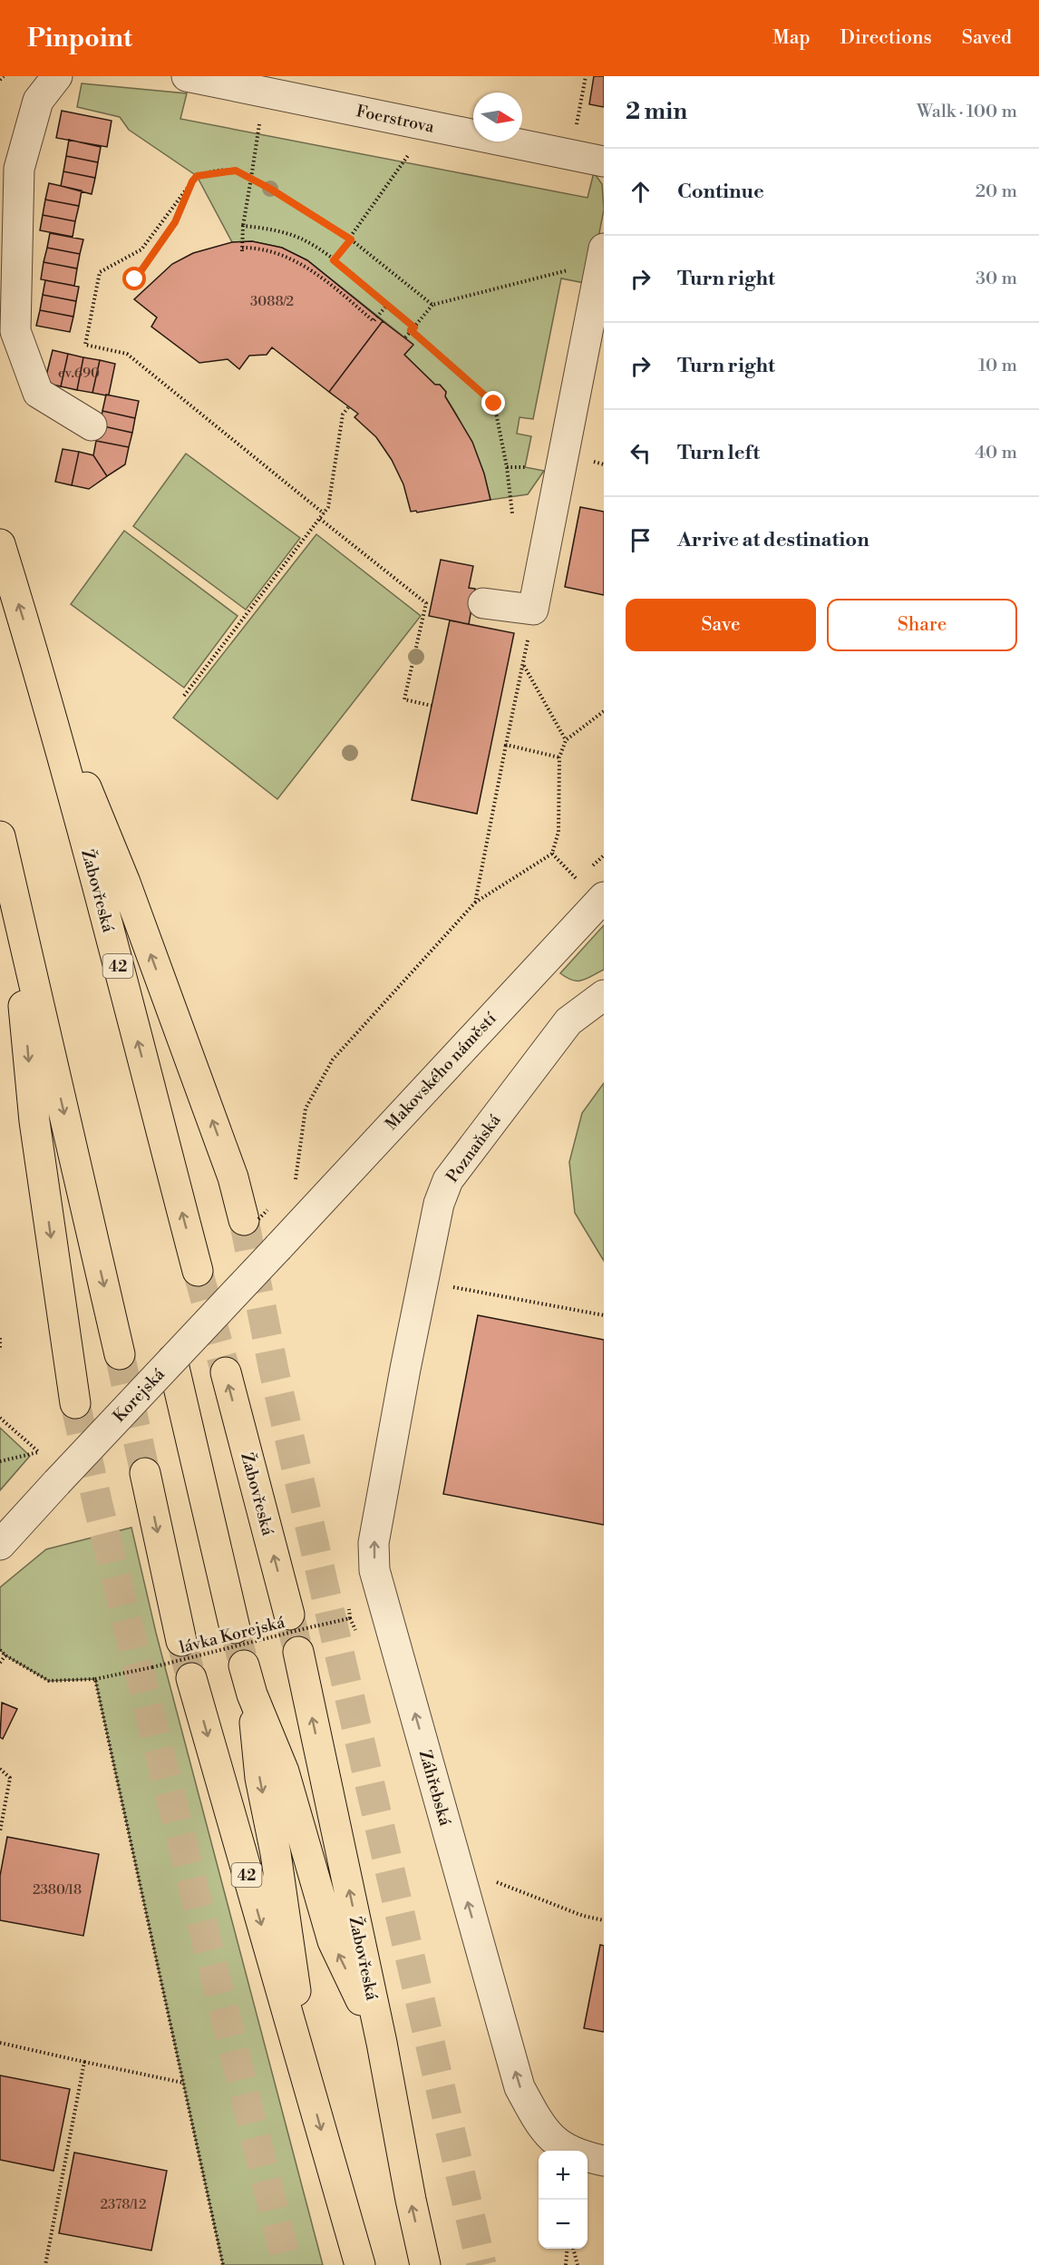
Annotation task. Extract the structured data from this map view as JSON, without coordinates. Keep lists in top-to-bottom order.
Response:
{
  "streets": {
    "highway": ["Žabovřeská", "42"],
    "street": [
      "Foerstrova",
      "Makovského náměstí",
      "Poznaňská",
      "Korejská",
      "Záhřebská"
    ],
    "path": ["lávka Korejská"]
  },
  "crossings": [
    ["Žabovřeská", "42"],
    ["Makovského náměstí", "Korejská"],
    ["Poznaňská", "Záhřebská"]
  ],
  "one_way": ["Záhřebská"],
  "house_numbers": [
    "3088/2",
    "ev.690",
    "2380/18",
    "2378/12"
  ],
  "north": "right",
  "page": {
    "header": "Pinpoint",
    "nav": ["Map", "Directions", "Saved"],
    "heading": ["2 min", "Walk · 100 m"],
    "list": [
      ["Continue", "20 m"],
      ["Turn right", "30 m"],
      ["Turn right", "10 m"],
      ["Turn left", "40 m"],
      "Arrive at destination"
    ],
    "buttons": ["Save", "Share"],
    "map_buttons": ["+", "−"]
  }
}
